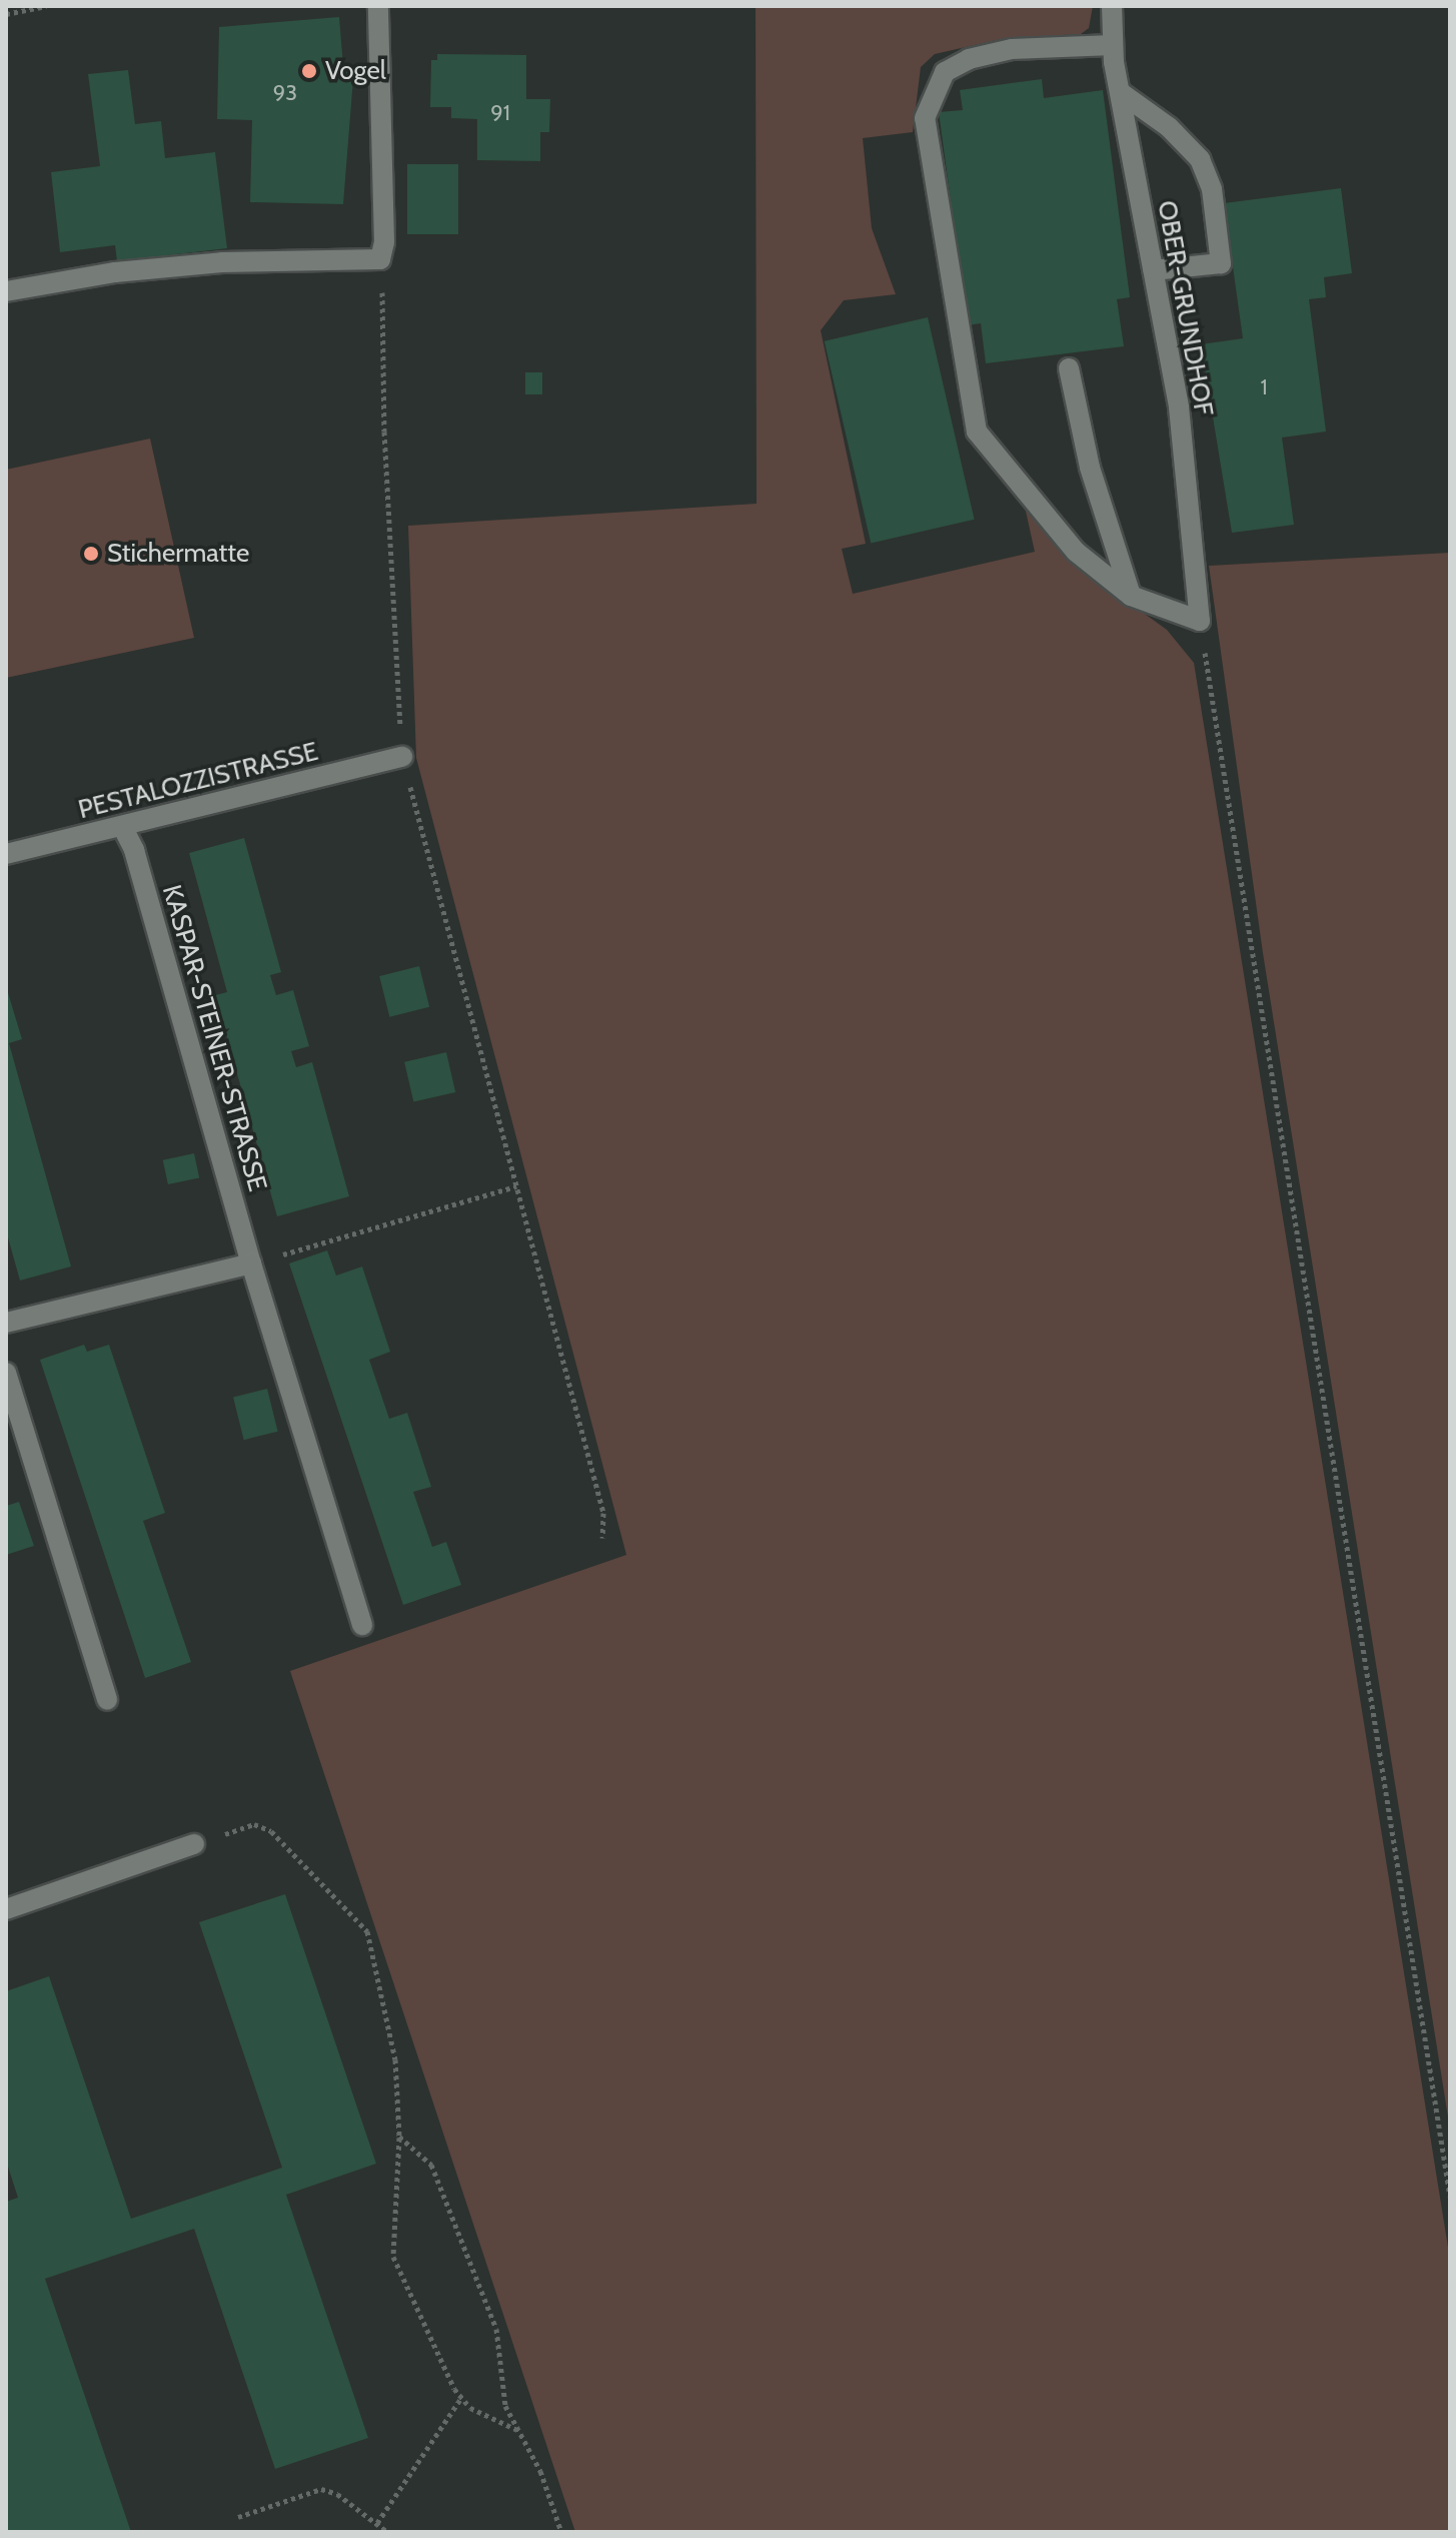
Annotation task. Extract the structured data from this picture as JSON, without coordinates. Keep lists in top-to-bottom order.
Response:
{
  "streets": {
    "street": ["OBER-GRUNDHOF", "PESTALOZZISTRASSE", "KASPAR-STEINER-STRASSE"]
  },
  "crossings": [
    ["PESTALOZZISTRASSE", "KASPAR-STEINER-STRASSE"]
  ],
  "places": ["Vogel", "Stichermatte"],
  "house_numbers": ["93", "91", "1"]
}
